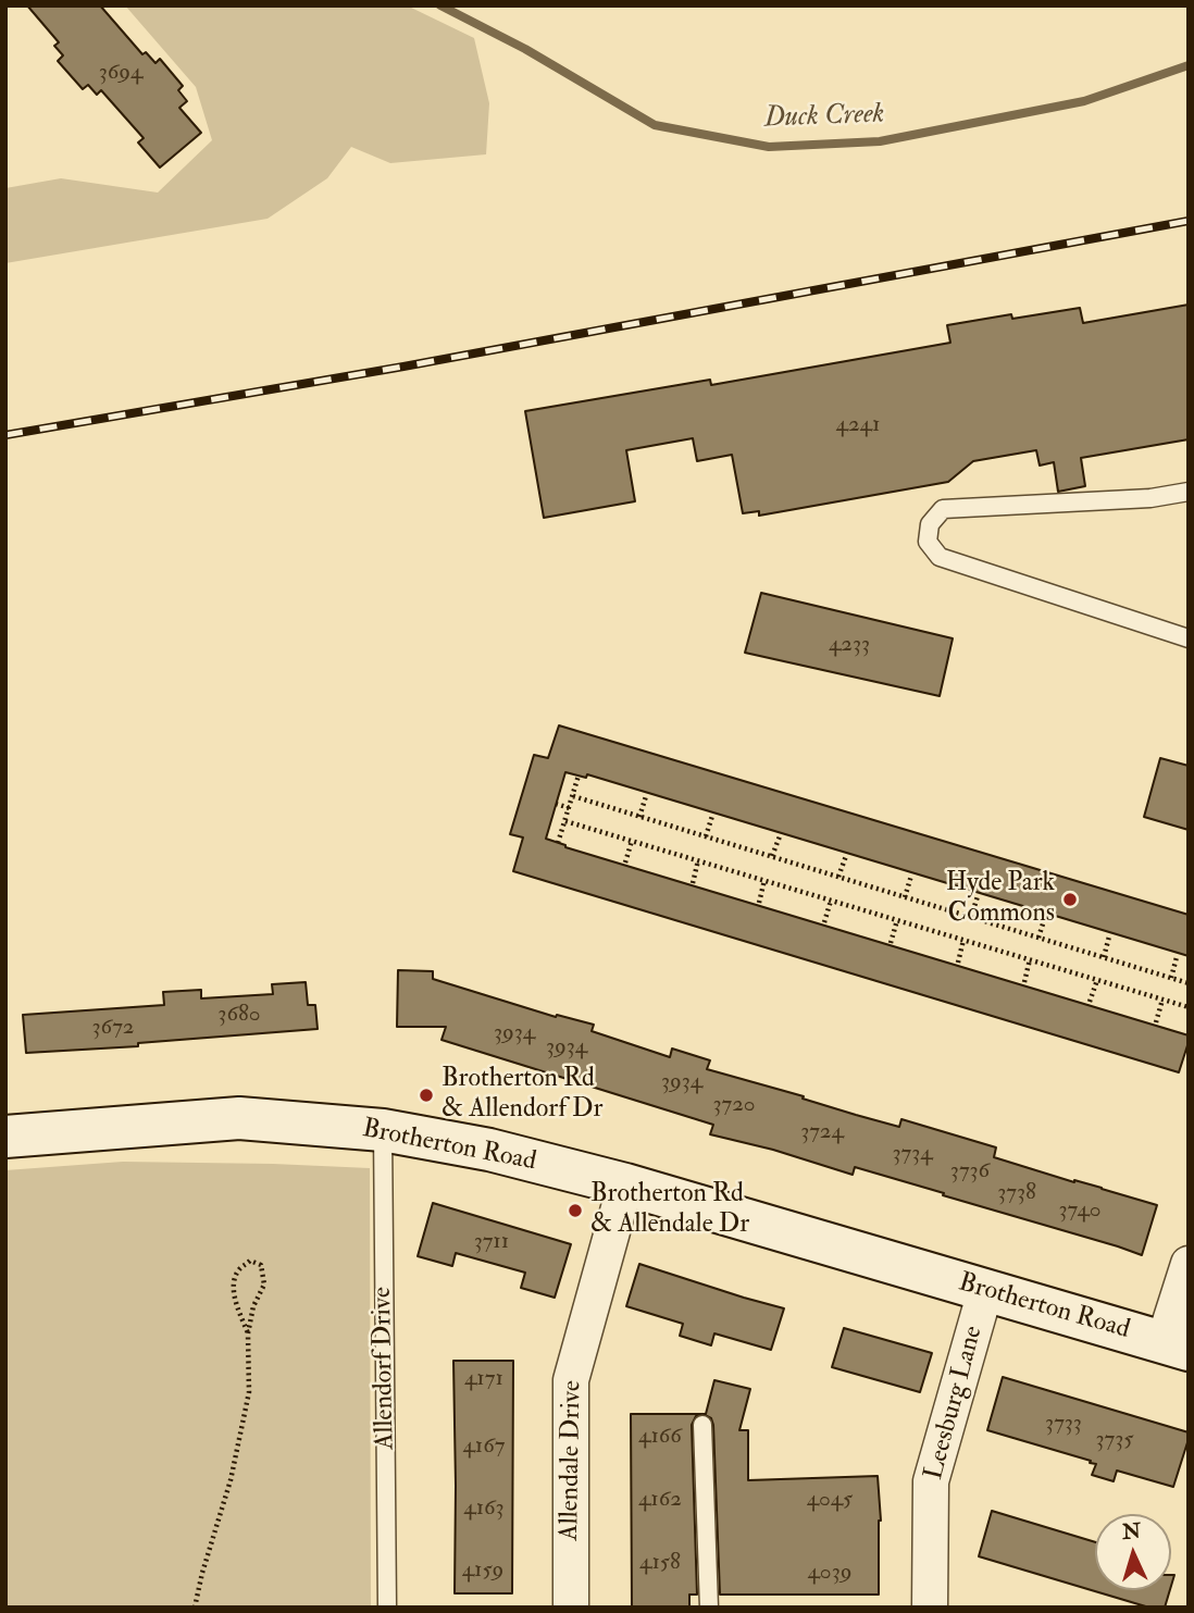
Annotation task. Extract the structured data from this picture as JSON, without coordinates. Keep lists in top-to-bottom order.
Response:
{
  "streets": {
    "street": ["Brotherton Road", "Leesburg Lane", "Allendale Drive"],
    "lane": ["Allendorf Drive"]
  },
  "crossings": [
    ["Brotherton Road", "Allendorf Drive"],
    ["Brotherton Road", "Leesburg Lane"],
    ["Brotherton Road", "Allendale Drive"]
  ],
  "water": ["Duck Creek"],
  "places": ["Hyde Park Commons", "Brotherton Rd & Allendorf Dr", "Brotherton Rd & Allendale Dr"],
  "house_numbers": [
    "3694",
    "4241",
    "4233",
    "3680",
    "3672",
    "3934",
    "3934",
    "3934",
    "3720",
    "3724",
    "3734",
    "3736",
    "3738",
    "3740",
    "3711",
    "4171",
    "3733",
    "4166",
    "3735",
    "4167",
    "4162",
    "4045",
    "4163",
    "4158",
    "4159",
    "4039"
  ],
  "north": "top"
}
